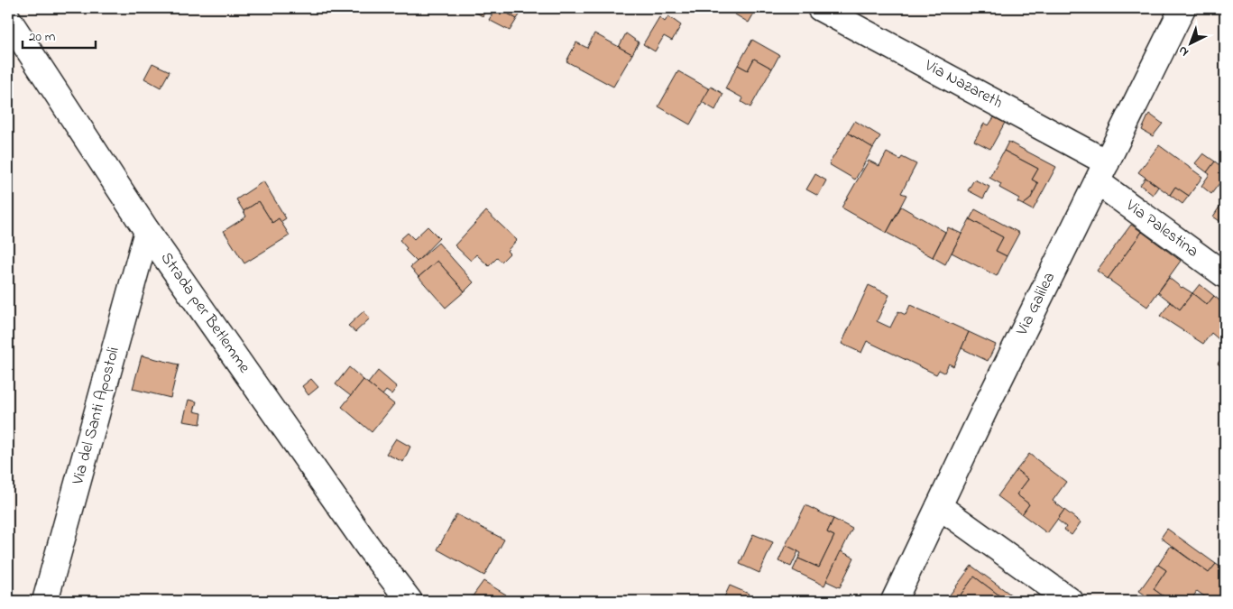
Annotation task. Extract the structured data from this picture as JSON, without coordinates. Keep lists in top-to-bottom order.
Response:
{
  "streets": {
    "street": [
      "Via Nazareth",
      "Via Palestina",
      "Via Galilea",
      "Strada per Betlemme",
      "Via del Santi Apostoli"
    ]
  },
  "crossings": [
    ["Via Nazareth", "Via Palestina"],
    ["Via Nazareth", "Via Galilea"],
    ["Via Palestina", "Via Galilea"],
    ["Strada per Betlemme", "Via del Santi Apostoli"]
  ],
  "scale_bar": "20 m",
  "north": "bottom left"
}
